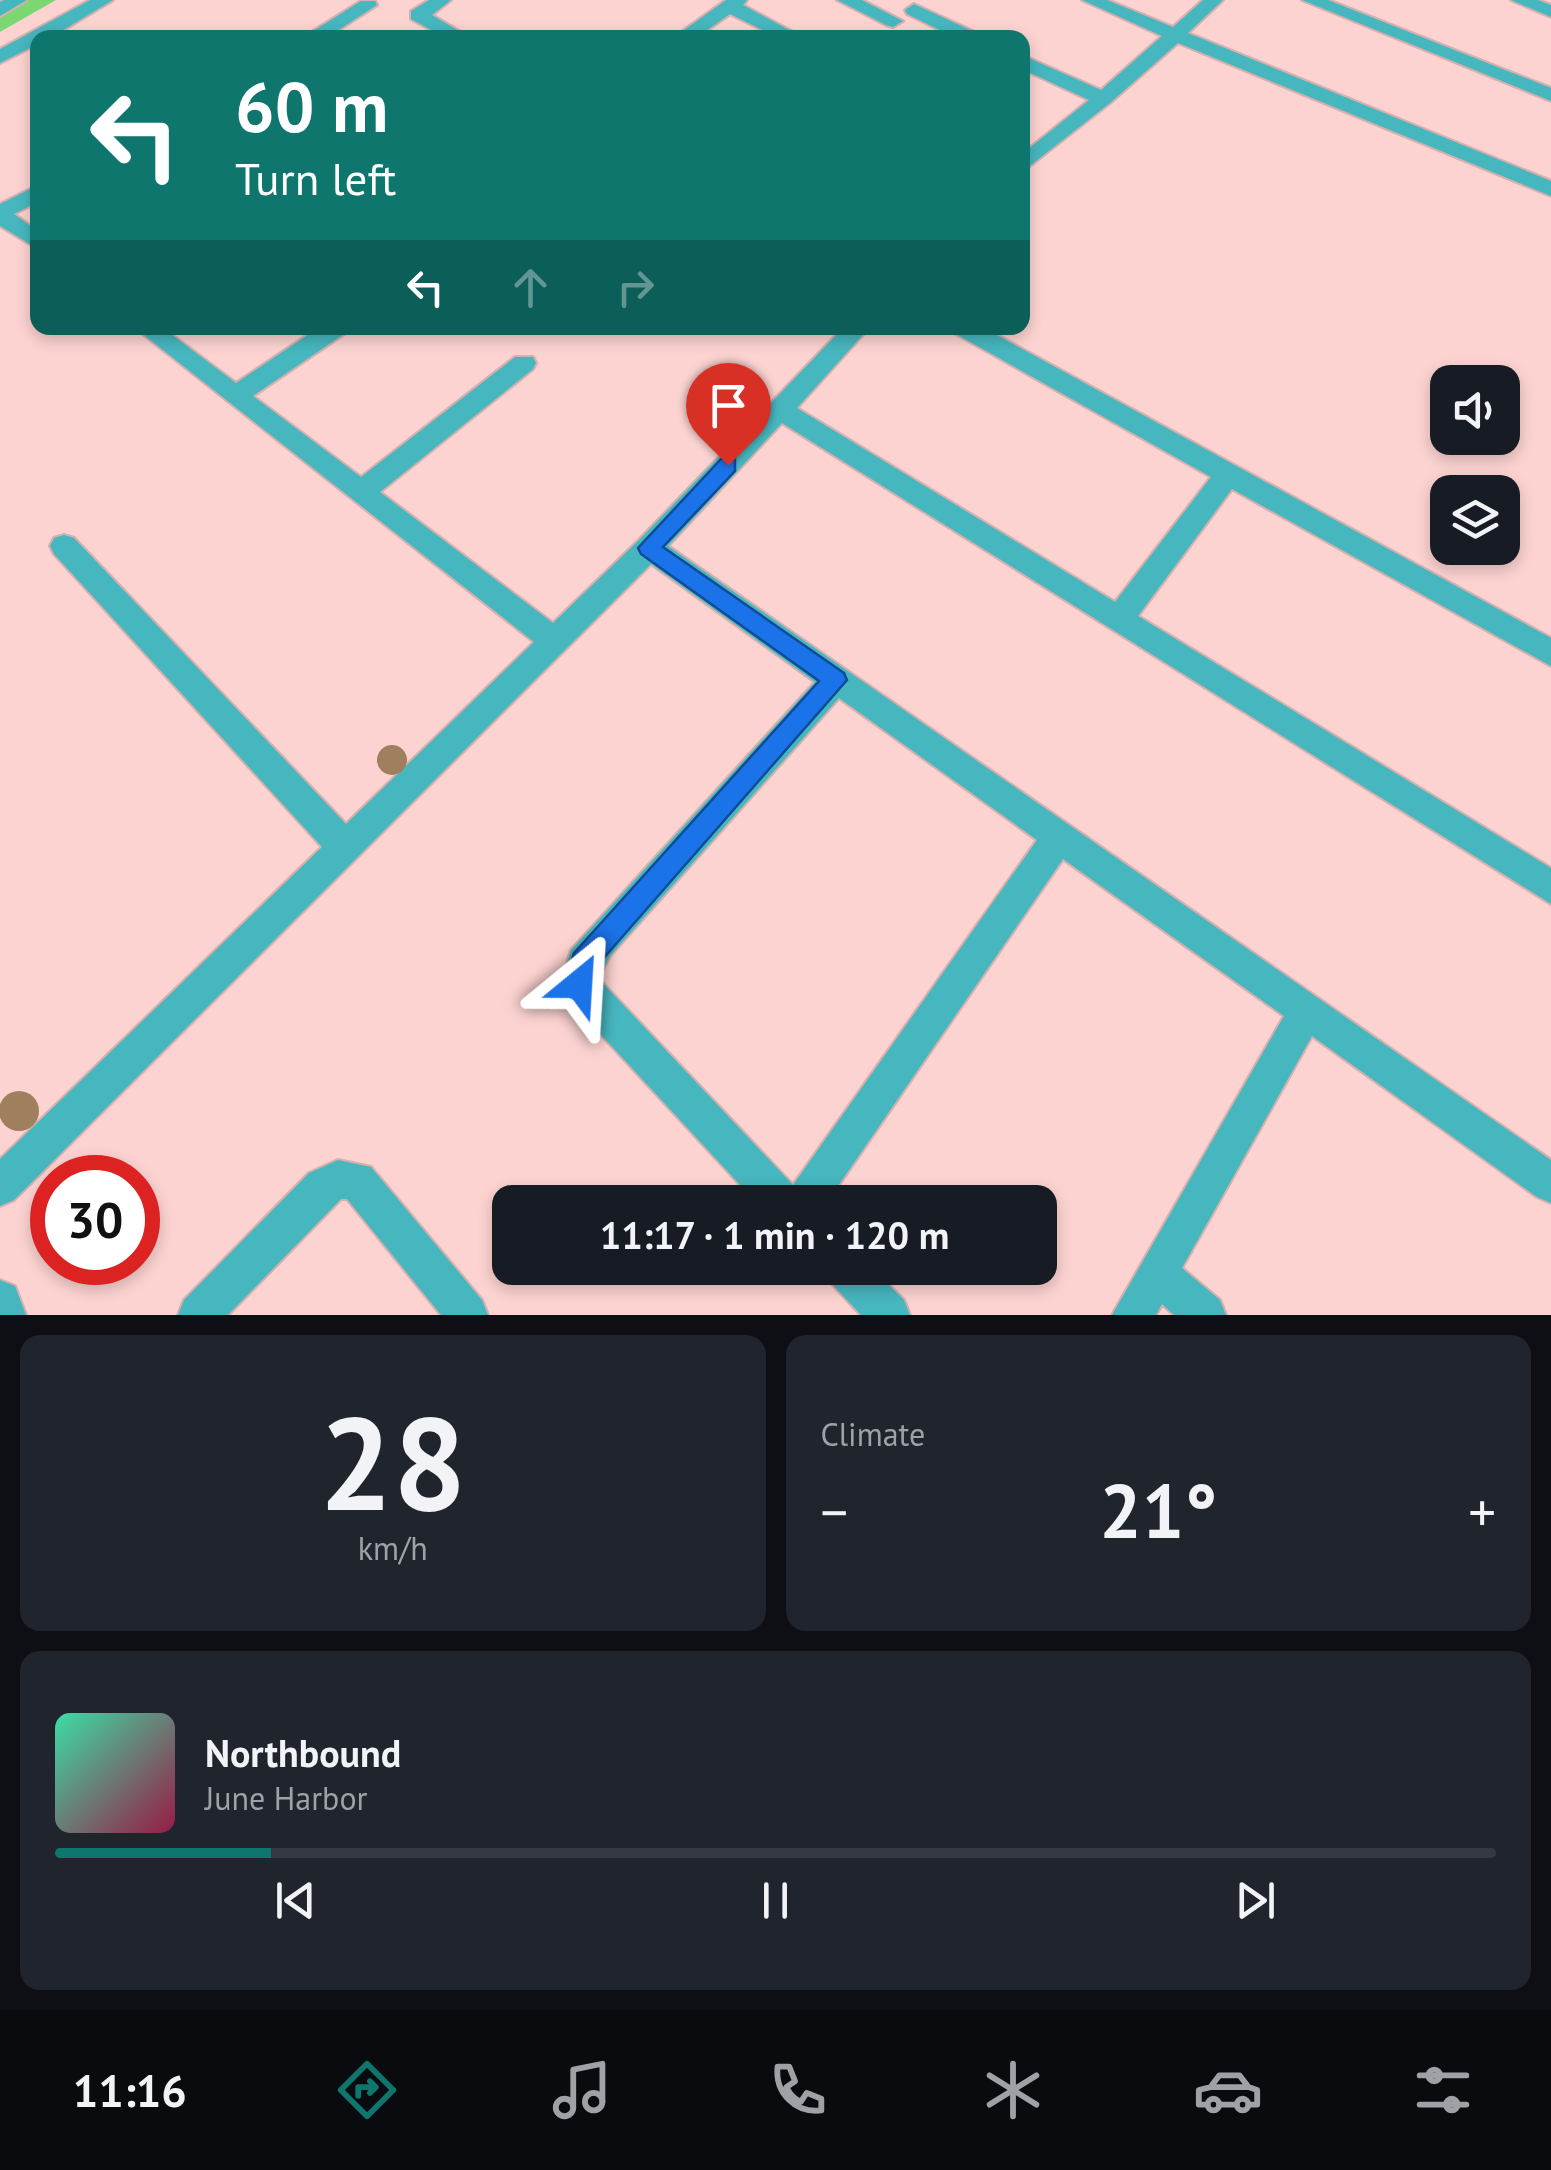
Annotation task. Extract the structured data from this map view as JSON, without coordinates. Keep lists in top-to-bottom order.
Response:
{
  "page": {
    "turn": ["60 m", "Turn left"],
    "limit": "30",
    "trip": "11:17 · 1 min · 120 m",
    "tile": [
      ["28", "km/h"],
      "Climate"
    ],
    "heat": ["−", "21°", "+"],
    "song": ["Northbound", "June Harbor"],
    "tabs": "11:16"
  }
}
